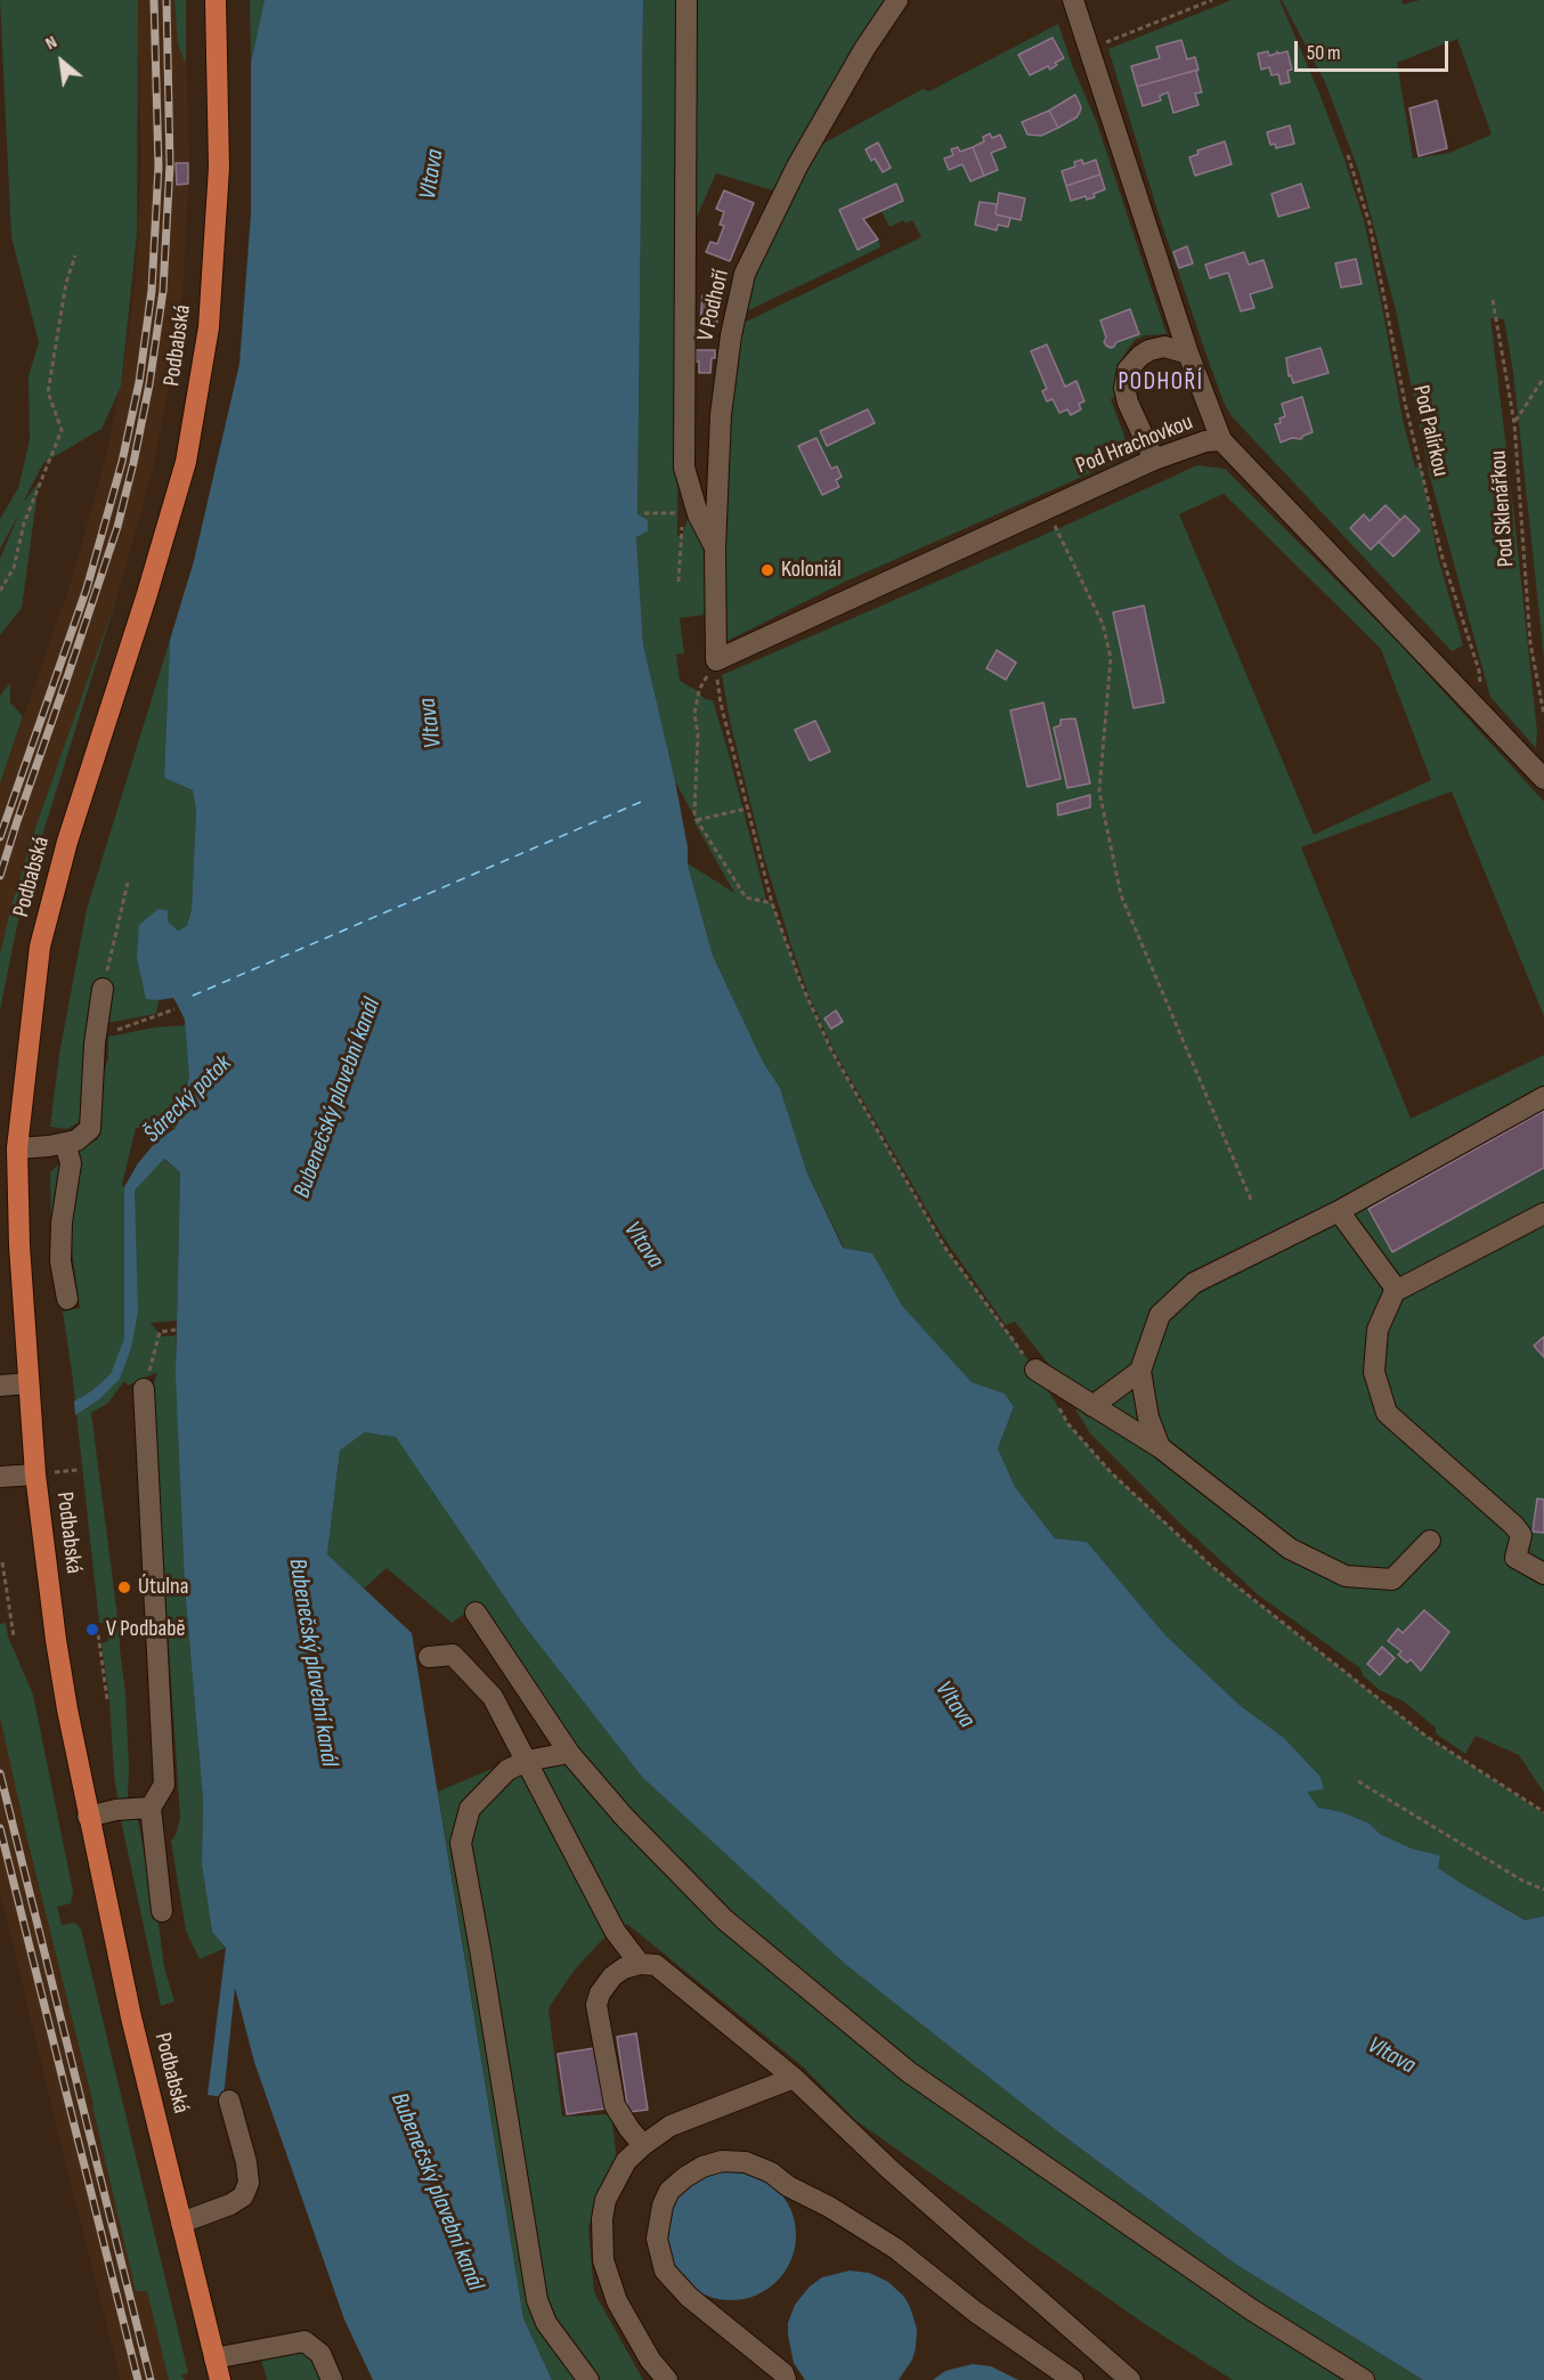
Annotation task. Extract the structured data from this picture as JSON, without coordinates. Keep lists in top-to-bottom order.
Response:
{
  "streets": {
    "main road": ["Podbabská"],
    "street": ["V Podhoří", "Pod Hrachovkou"],
    "path": ["Pod Palírkou", "Pod Sklenářkou"]
  },
  "crossings": [
    ["V Podhoří", "Pod Hrachovkou"],
    ["Pod Palírkou", "Pod Hrachovkou"]
  ],
  "districts": ["PODHOŘÍ"],
  "water": ["Vltava", "Bubenečský plavební kanál", "Šárecký potok"],
  "places": ["Koloniál", "Útulna", "V Podbabě"],
  "scale_bar": "50 m",
  "north": "top left"
}
